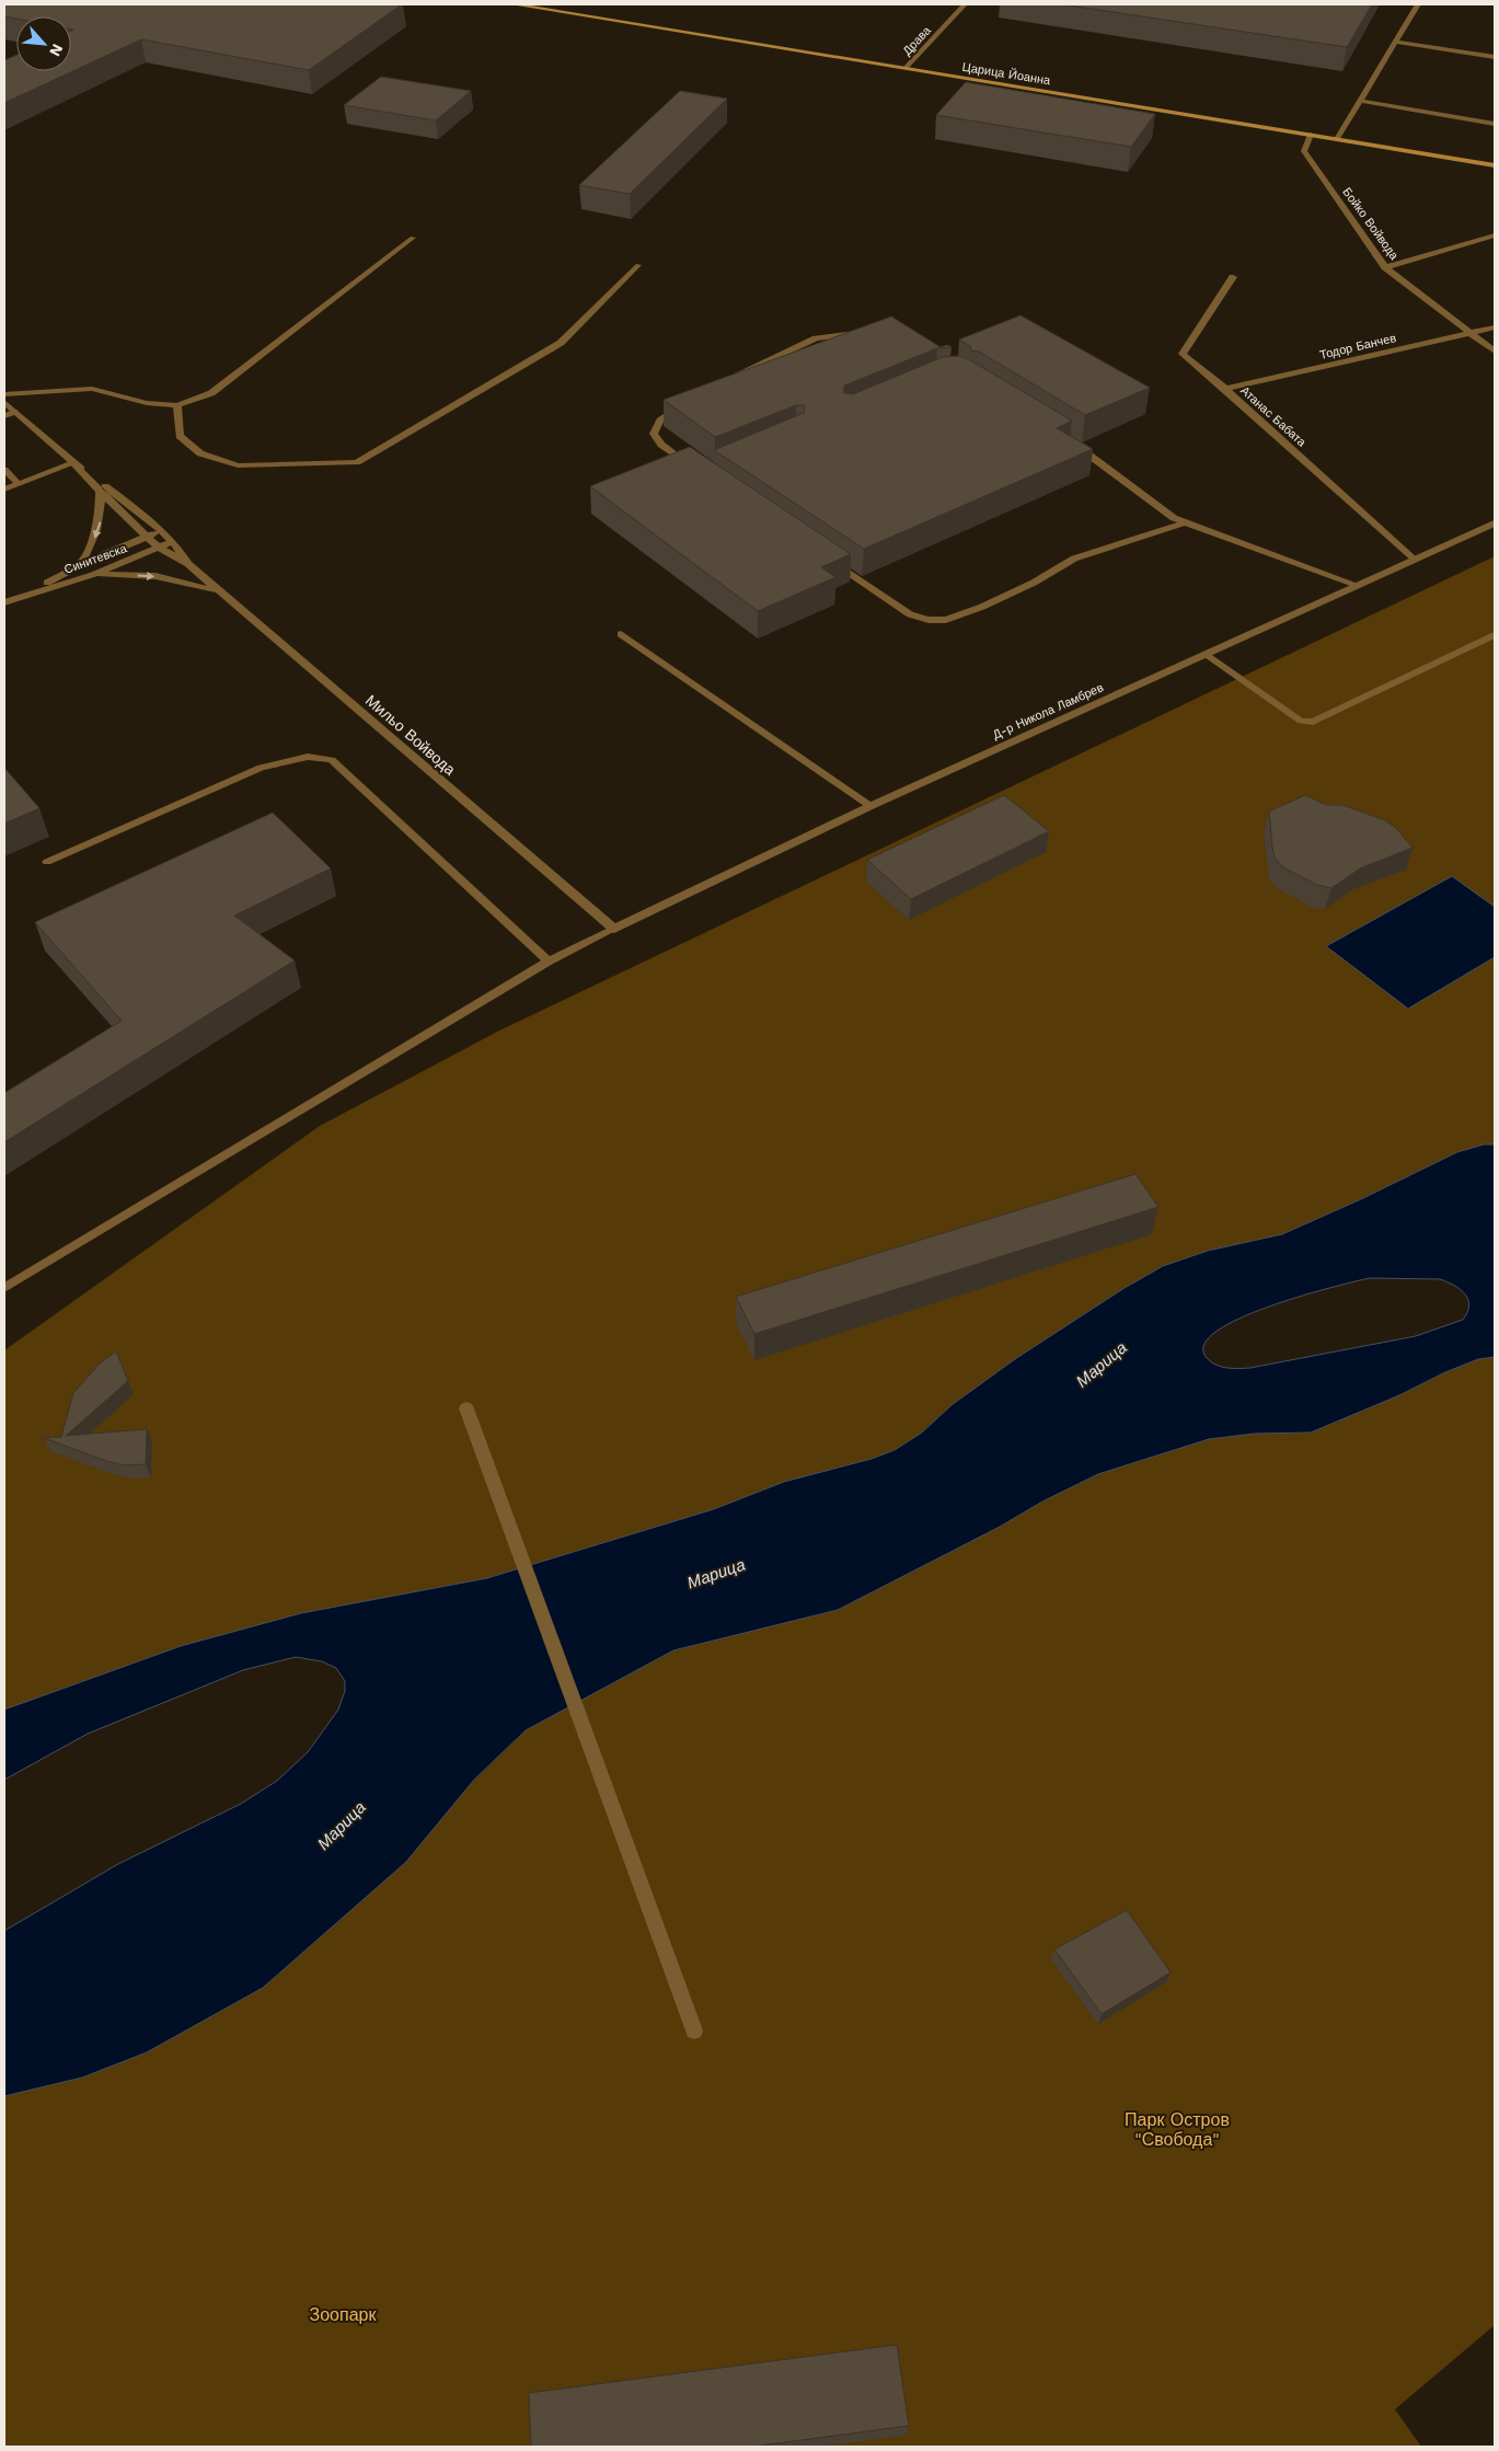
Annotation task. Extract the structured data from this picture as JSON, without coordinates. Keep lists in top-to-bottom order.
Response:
{
  "streets": {
    "main road": ["Царица Йоанна"],
    "street": [
      "Драва",
      "Бойко Войвода",
      "Тодор Банчев",
      "Атанас Бабата",
      "Синитевска",
      "Д-р Никола Ламбрев",
      "Мильо Войвода"
    ]
  },
  "crossings": [
    ["Драва", "Царица Йоанна"],
    ["Царица Йоанна", "Бойко Войвода"],
    ["Бойко Войвода", "Тодор Банчев"],
    ["Тодор Банчев", "Атанас Бабата"],
    ["Атанас Бабата", "Д-р Никола Ламбрев"],
    ["Синитевска", "Мильо Войвода"],
    ["Д-р Никола Ламбрев", "Мильо Войвода"]
  ],
  "water": ["Марица"],
  "parks": ["Парк Остров \"Свобода\"", "Зоопарк"],
  "north": "bottom right"
}
